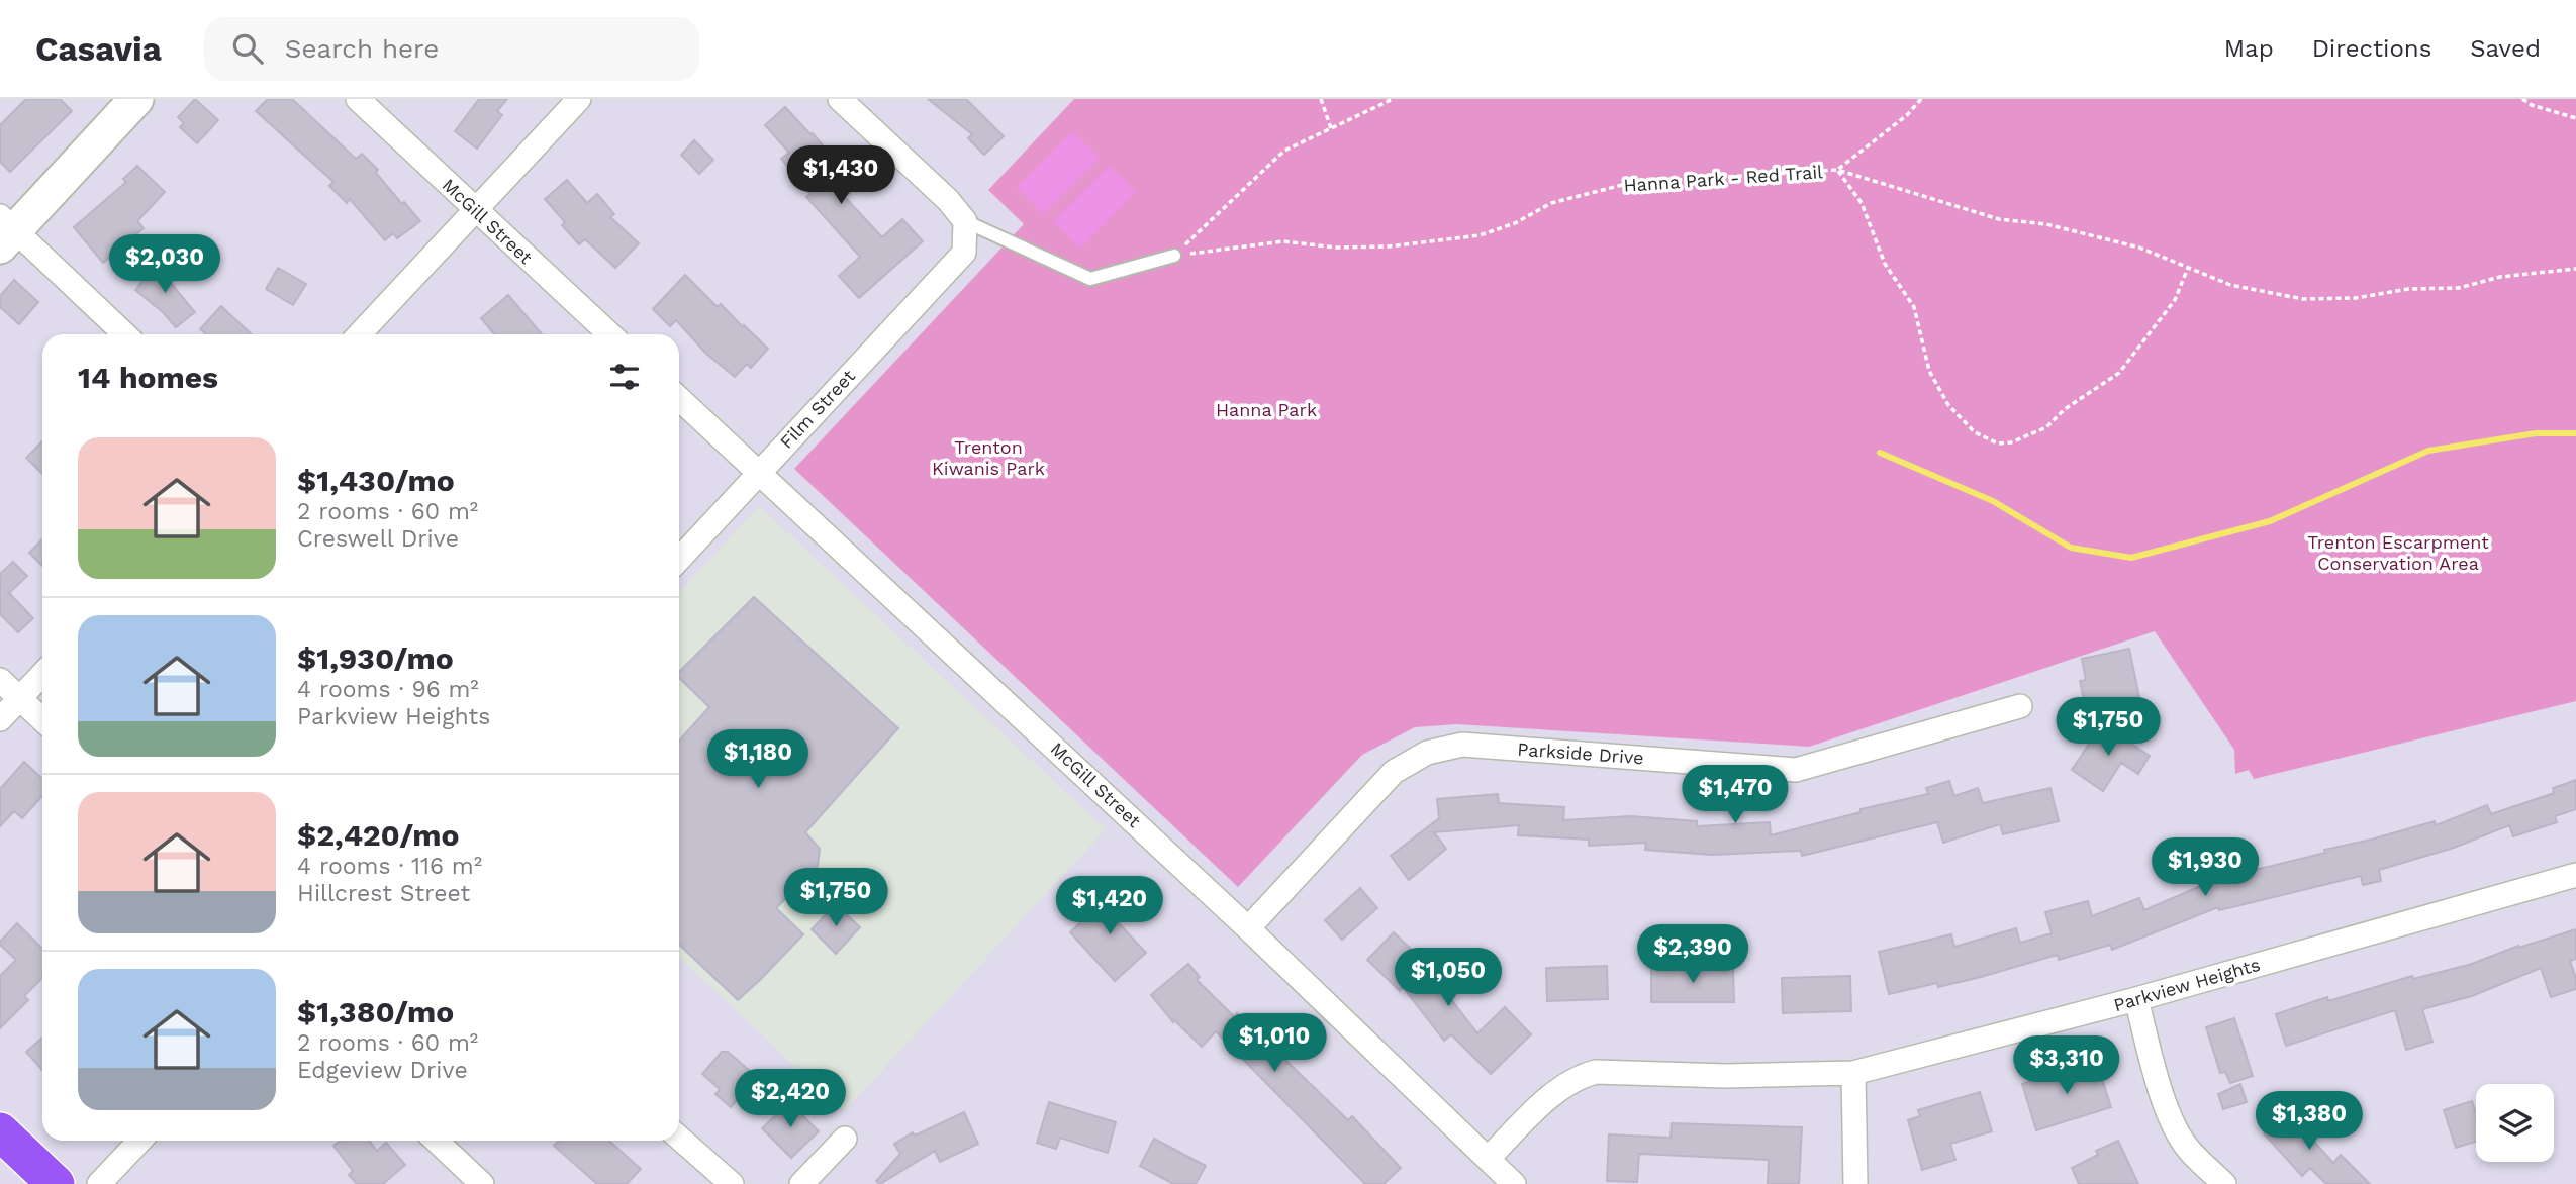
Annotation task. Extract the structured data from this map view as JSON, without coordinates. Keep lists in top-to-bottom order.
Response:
{
  "streets": {
    "street": [
      "McGill Street",
      "Film Street",
      "Parkside Drive",
      "Parkview Heights"
    ],
    "path": ["Hanna Park - Red Trail"]
  },
  "crossings": [
    ["McGill Street", "Film Street"],
    ["McGill Street", "Parkside Drive"],
    ["McGill Street", "Parkview Heights"]
  ],
  "parks": ["Hanna Park", "Trenton Kiwanis Park", "Trenton Escarpment Conservation Area"],
  "page": {
    "header": "Casavia",
    "search": "Search here",
    "nav": ["Map", "Directions", "Saved"],
    "price": [
      "$1,430",
      "$2,030",
      "$1,750",
      "$1,180",
      "$1,470",
      "$1,930",
      "$1,750",
      "$1,420",
      "$2,390",
      "$1,050",
      "$1,010",
      "$3,310",
      "$2,420",
      "$1,380"
    ],
    "heading": "14 homes",
    "list": [
      {
        "name": "$1,430/mo",
        "note": "2 rooms · 60 m² · Creswell Drive"
      },
      {
        "name": "$1,930/mo",
        "note": "4 rooms · 96 m² · Parkview Heights"
      },
      {
        "name": "$2,420/mo",
        "note": "4 rooms · 116 m² · Hillcrest Street"
      },
      {
        "name": "$1,380/mo",
        "note": "2 rooms · 60 m² · Edgeview Drive"
      }
    ]
  }
}
